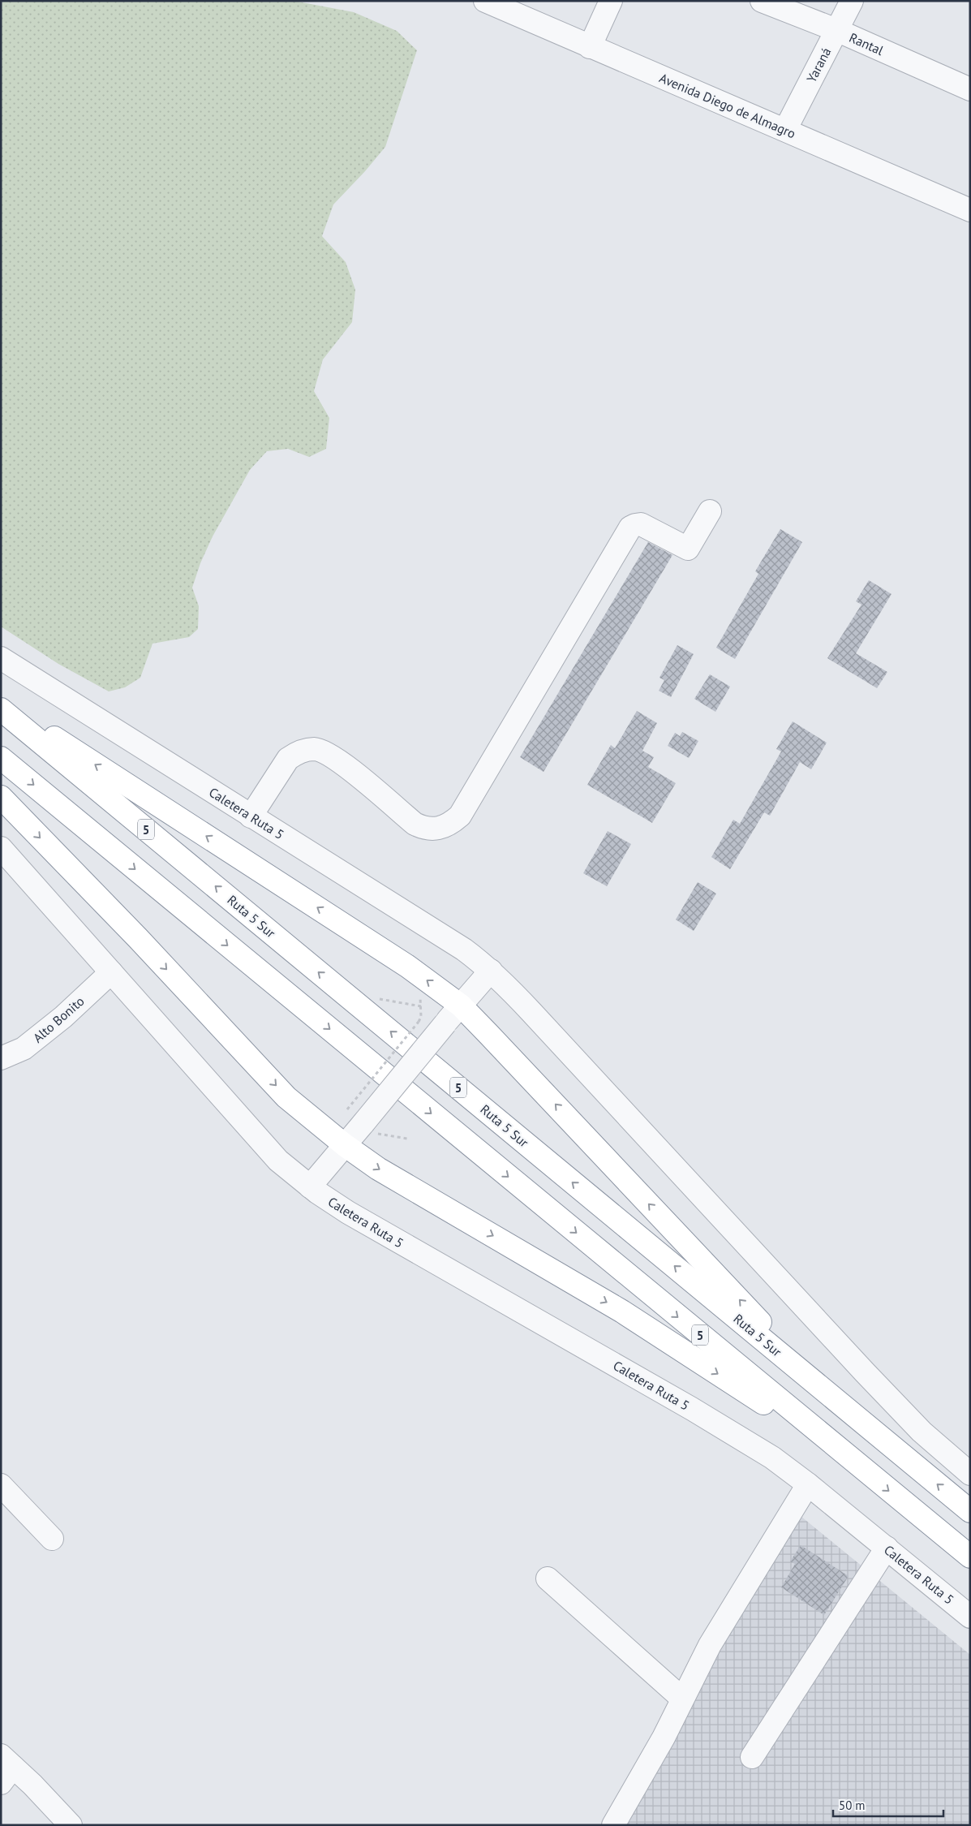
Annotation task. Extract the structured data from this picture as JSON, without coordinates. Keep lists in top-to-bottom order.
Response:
{
  "streets": {
    "highway": ["5", "Ruta 5 Sur"],
    "street": [
      "Rantal",
      "Yaraná",
      "Avenida Diego de Almagro",
      "Caletera Ruta 5",
      "Alto Bonito"
    ]
  },
  "crossings": [
    ["Rantal", "Yaraná"],
    ["Yaraná", "Avenida Diego de Almagro"],
    ["Caletera Ruta 5", "Alto Bonito"]
  ],
  "scale_bar": "50 m"
}
